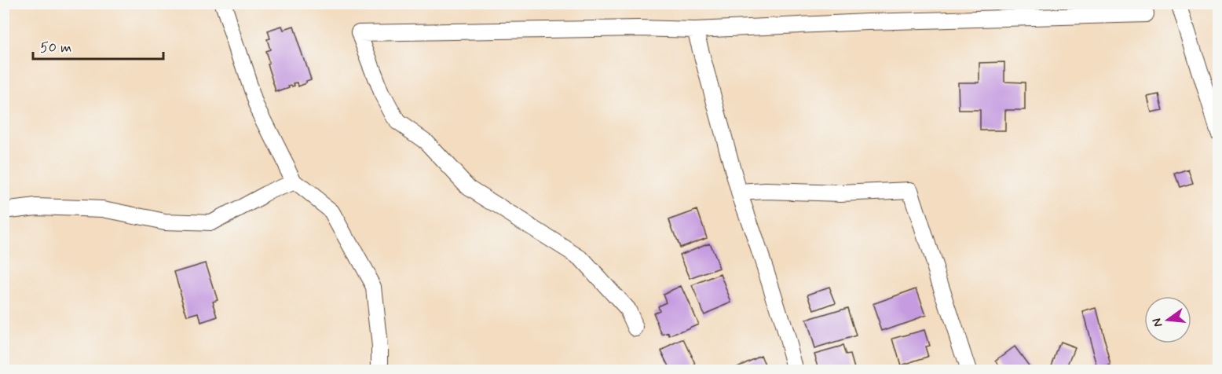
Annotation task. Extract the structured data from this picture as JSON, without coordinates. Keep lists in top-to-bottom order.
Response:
{
  "scale_bar": "50 m",
  "north": "left"
}
